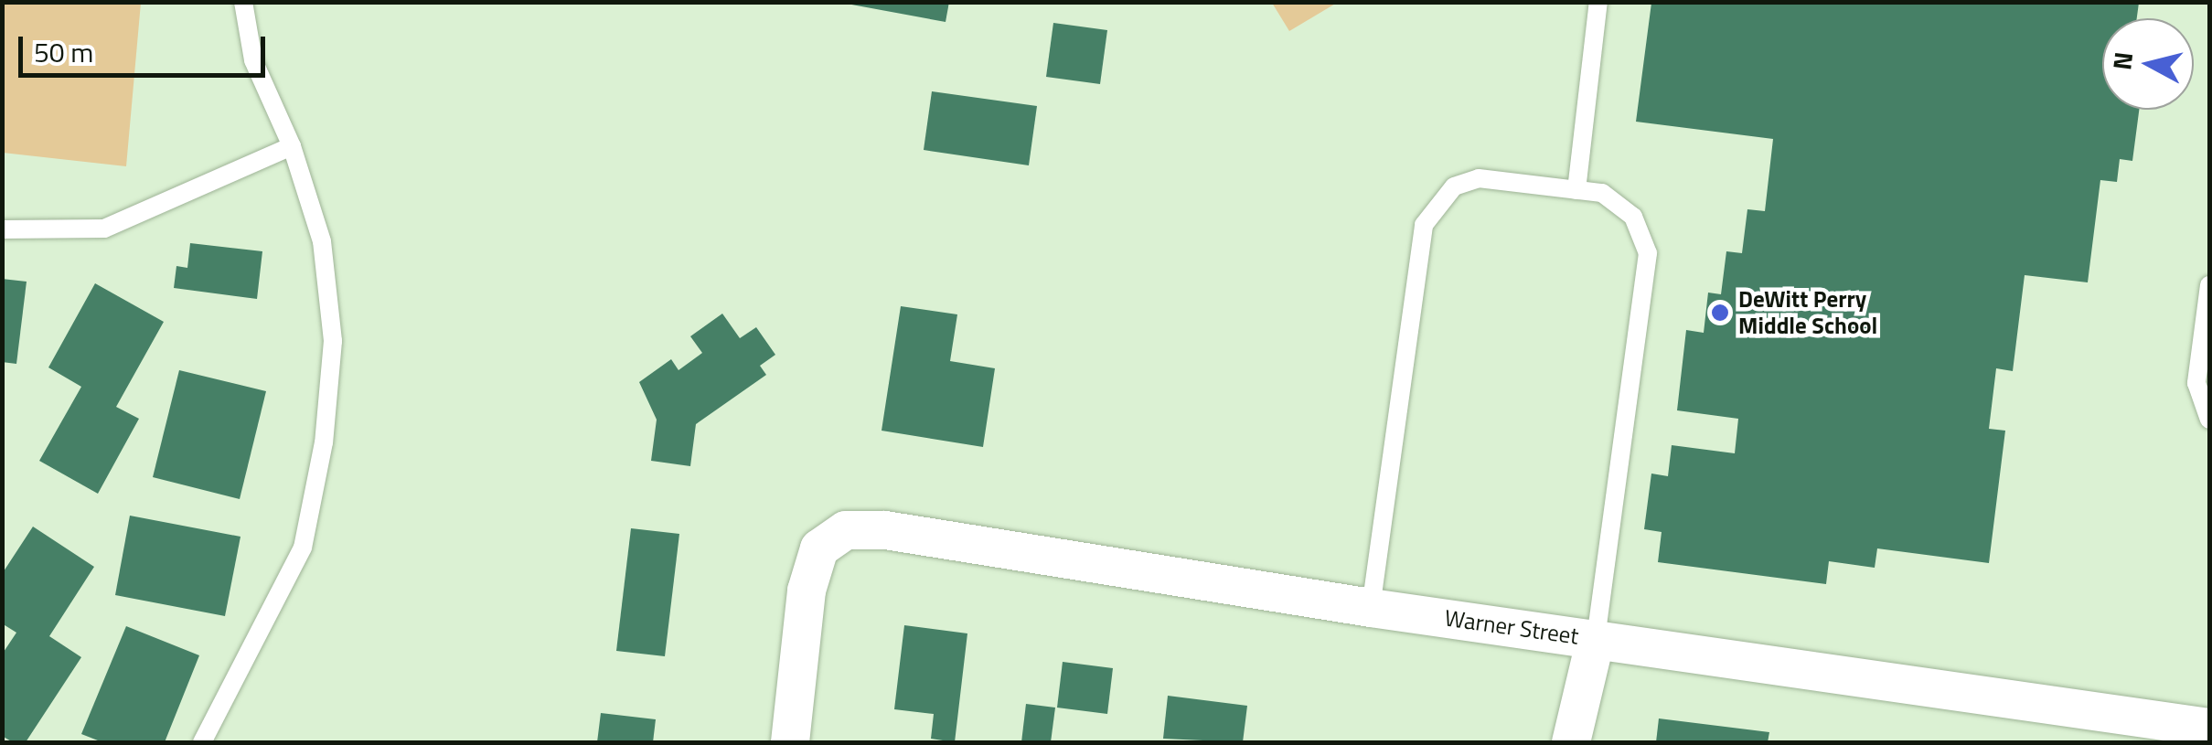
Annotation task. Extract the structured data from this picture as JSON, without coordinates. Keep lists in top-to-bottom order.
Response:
{
  "streets": {
    "street": ["Warner Street"]
  },
  "places": ["DeWitt Perry Middle School"],
  "scale_bar": "50 m",
  "north": "left"
}
